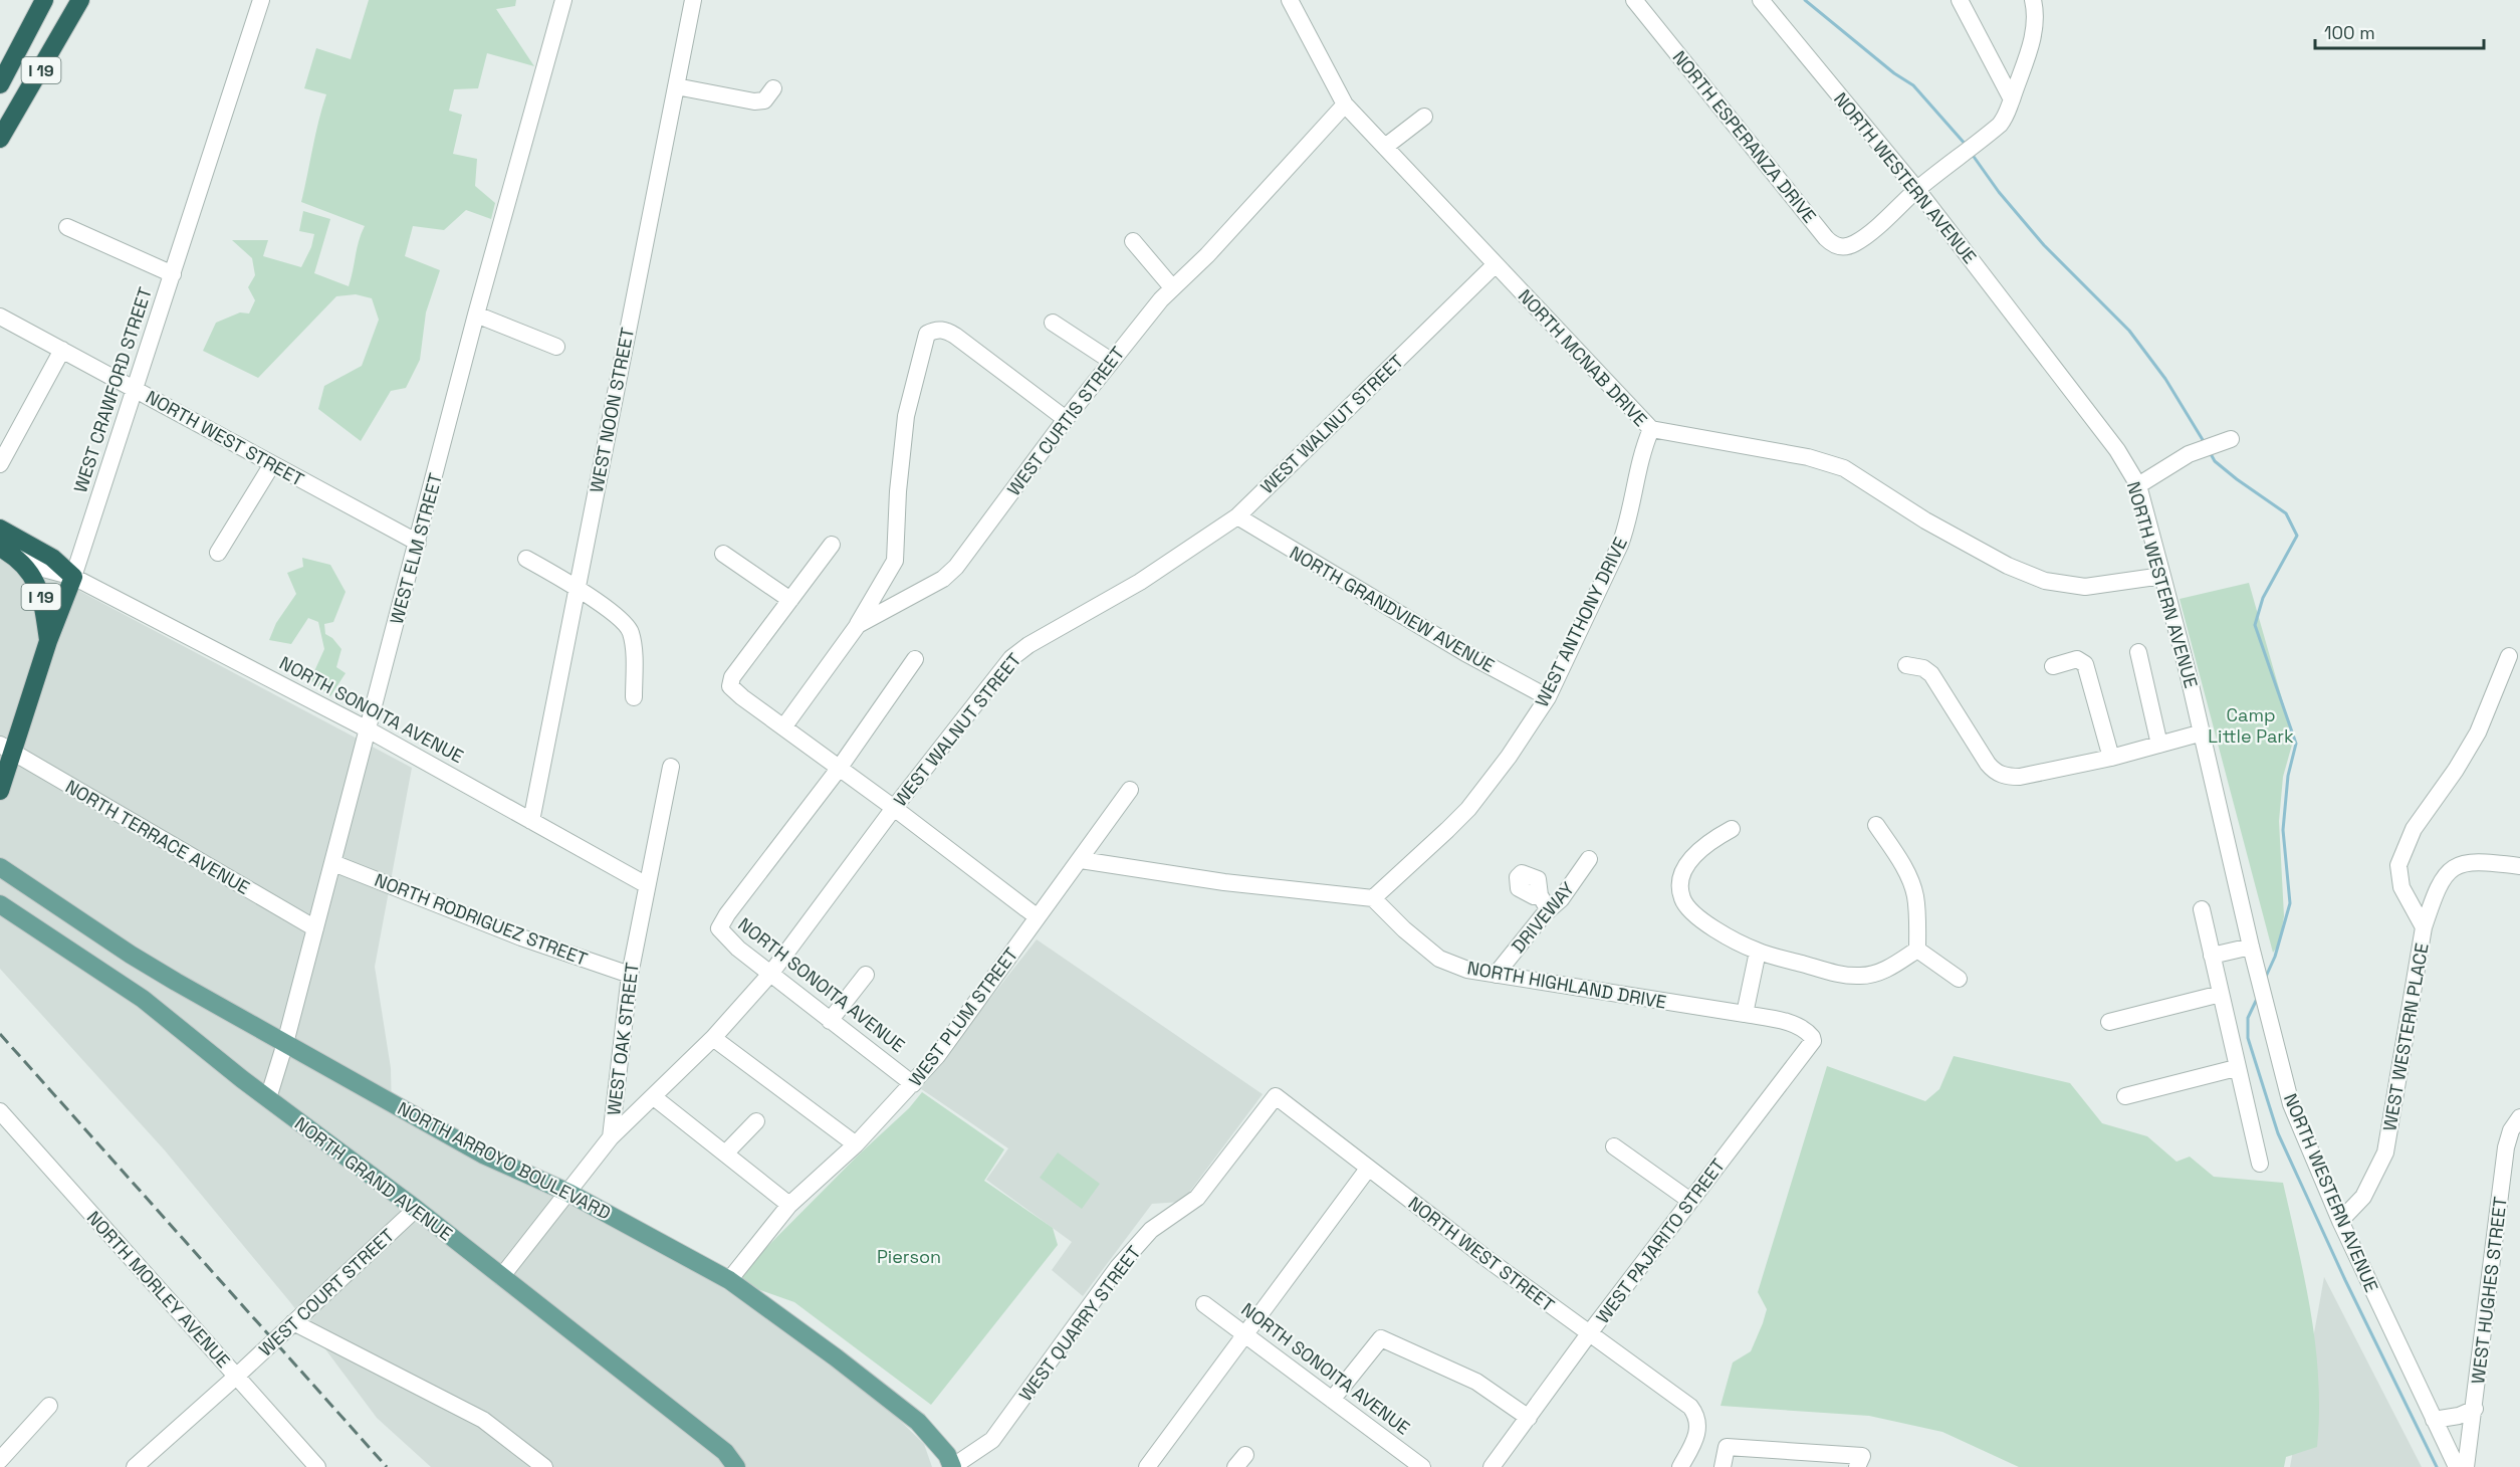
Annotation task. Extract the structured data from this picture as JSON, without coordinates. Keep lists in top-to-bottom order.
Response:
{
  "streets": {
    "highway": ["I 19", "WEST CRAWFORD STREET", "NORTH SONOITA AVENUE"],
    "main road": ["NORTH ARROYO BOULEVARD", "NORTH GRAND AVENUE"],
    "street": [
      "NORTH ESPERANZA DRIVE",
      "NORTH WESTERN AVENUE",
      "NORTH MCNAB DRIVE",
      "WEST NOON STREET",
      "WEST CURTIS STREET",
      "WEST WALNUT STREET",
      "NORTH WEST STREET",
      "WEST ELM STREET",
      "NORTH GRANDVIEW AVENUE",
      "WEST ANTHONY DRIVE",
      "NORTH TERRACE AVENUE",
      "DRIVEWAY",
      "NORTH RODRIGUEZ STREET",
      "NORTH HIGHLAND DRIVE",
      "WEST PLUM STREET",
      "WEST WESTERN PLACE",
      "WEST OAK STREET",
      "WEST PAJARITO STREET",
      "NORTH MORLEY AVENUE",
      "WEST HUGHES STREET",
      "WEST COURT STREET",
      "WEST QUARRY STREET"
    ]
  },
  "crossings": [
    ["I 19", "WEST CRAWFORD STREET"],
    ["I 19", "NORTH SONOITA AVENUE"],
    ["NORTH ESPERANZA DRIVE", "NORTH WESTERN AVENUE"],
    ["NORTH WESTERN AVENUE", "NORTH MCNAB DRIVE"],
    ["NORTH WESTERN AVENUE", "WEST WESTERN PLACE"],
    ["NORTH MCNAB DRIVE", "WEST CURTIS STREET"],
    ["NORTH MCNAB DRIVE", "WEST WALNUT STREET"],
    ["NORTH MCNAB DRIVE", "WEST ANTHONY DRIVE"],
    ["WEST CRAWFORD STREET", "NORTH WEST STREET"],
    ["WEST CRAWFORD STREET", "NORTH SONOITA AVENUE"],
    ["WEST CRAWFORD STREET", "NORTH TERRACE AVENUE"],
    ["WEST NOON STREET", "NORTH SONOITA AVENUE"],
    ["WEST WALNUT STREET", "NORTH GRANDVIEW AVENUE"],
    ["WEST WALNUT STREET", "NORTH SONOITA AVENUE"],
    ["WEST WALNUT STREET", "WEST OAK STREET"],
    ["NORTH WEST STREET", "WEST ELM STREET"],
    ["NORTH WEST STREET", "WEST PAJARITO STREET"],
    ["NORTH WEST STREET", "WEST QUARRY STREET"],
    ["WEST ELM STREET", "NORTH SONOITA AVENUE"],
    ["WEST ELM STREET", "NORTH TERRACE AVENUE"],
    ["WEST ELM STREET", "NORTH RODRIGUEZ STREET"],
    ["WEST ELM STREET", "NORTH ARROYO BOULEVARD"],
    ["WEST ELM STREET", "NORTH GRAND AVENUE"],
    ["NORTH GRANDVIEW AVENUE", "WEST ANTHONY DRIVE"],
    ["WEST ANTHONY DRIVE", "NORTH HIGHLAND DRIVE"],
    ["NORTH SONOITA AVENUE", "WEST PLUM STREET"],
    ["NORTH SONOITA AVENUE", "WEST OAK STREET"],
    ["DRIVEWAY", "NORTH HIGHLAND DRIVE"],
    ["NORTH RODRIGUEZ STREET", "WEST OAK STREET"],
    ["NORTH HIGHLAND DRIVE", "WEST PAJARITO STREET"],
    ["WEST PLUM STREET", "NORTH ARROYO BOULEVARD"],
    ["WEST OAK STREET", "NORTH ARROYO BOULEVARD"],
    ["WEST OAK STREET", "NORTH GRAND AVENUE"],
    ["NORTH ARROYO BOULEVARD", "WEST QUARRY STREET"],
    ["NORTH GRAND AVENUE", "WEST COURT STREET"],
    ["NORTH MORLEY AVENUE", "WEST COURT STREET"]
  ],
  "parks": ["Camp Little Park", "Pierson"],
  "scale_bar": "100 m"
}
